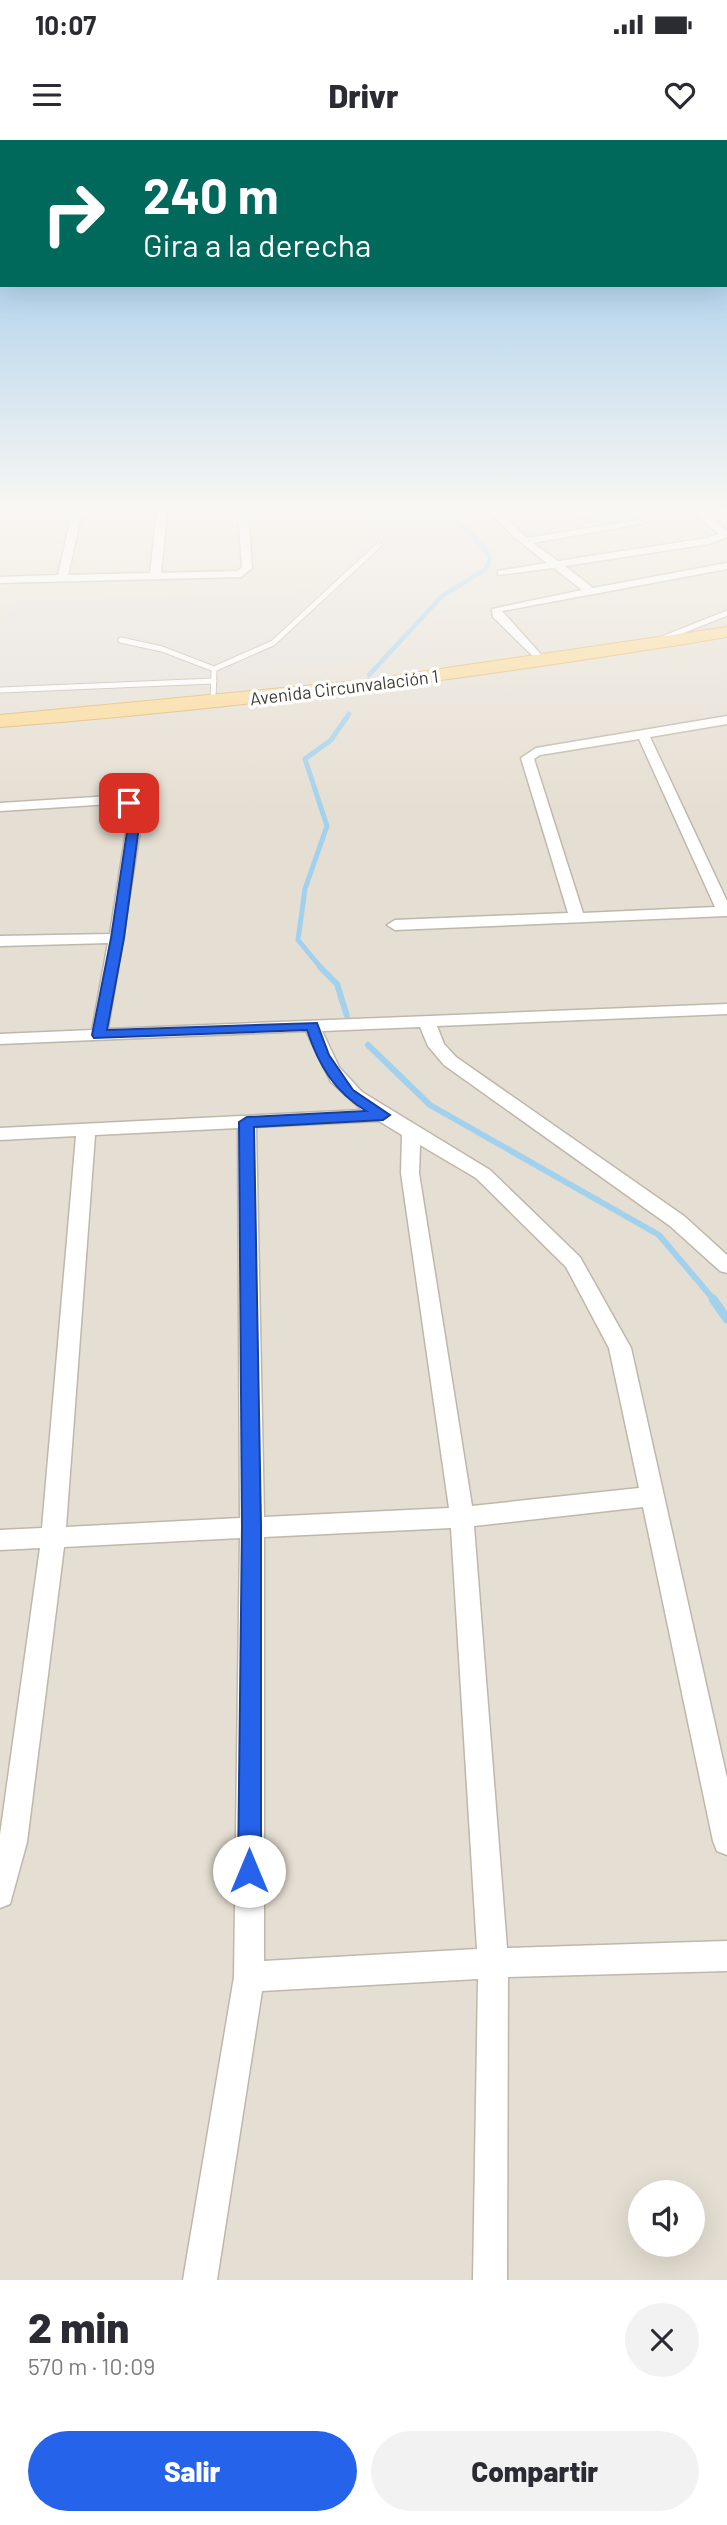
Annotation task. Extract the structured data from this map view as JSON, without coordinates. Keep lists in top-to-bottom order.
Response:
{
  "streets": {
    "main road": ["Avenida Circunvalación 1"]
  },
  "page": {
    "status": "10:07",
    "header": "Drivr",
    "turn": ["240 m", "Gira a la derecha"],
    "heading": ["2 min", "570 m · 10:09"],
    "buttons": ["Salir", "Compartir"]
  }
}
